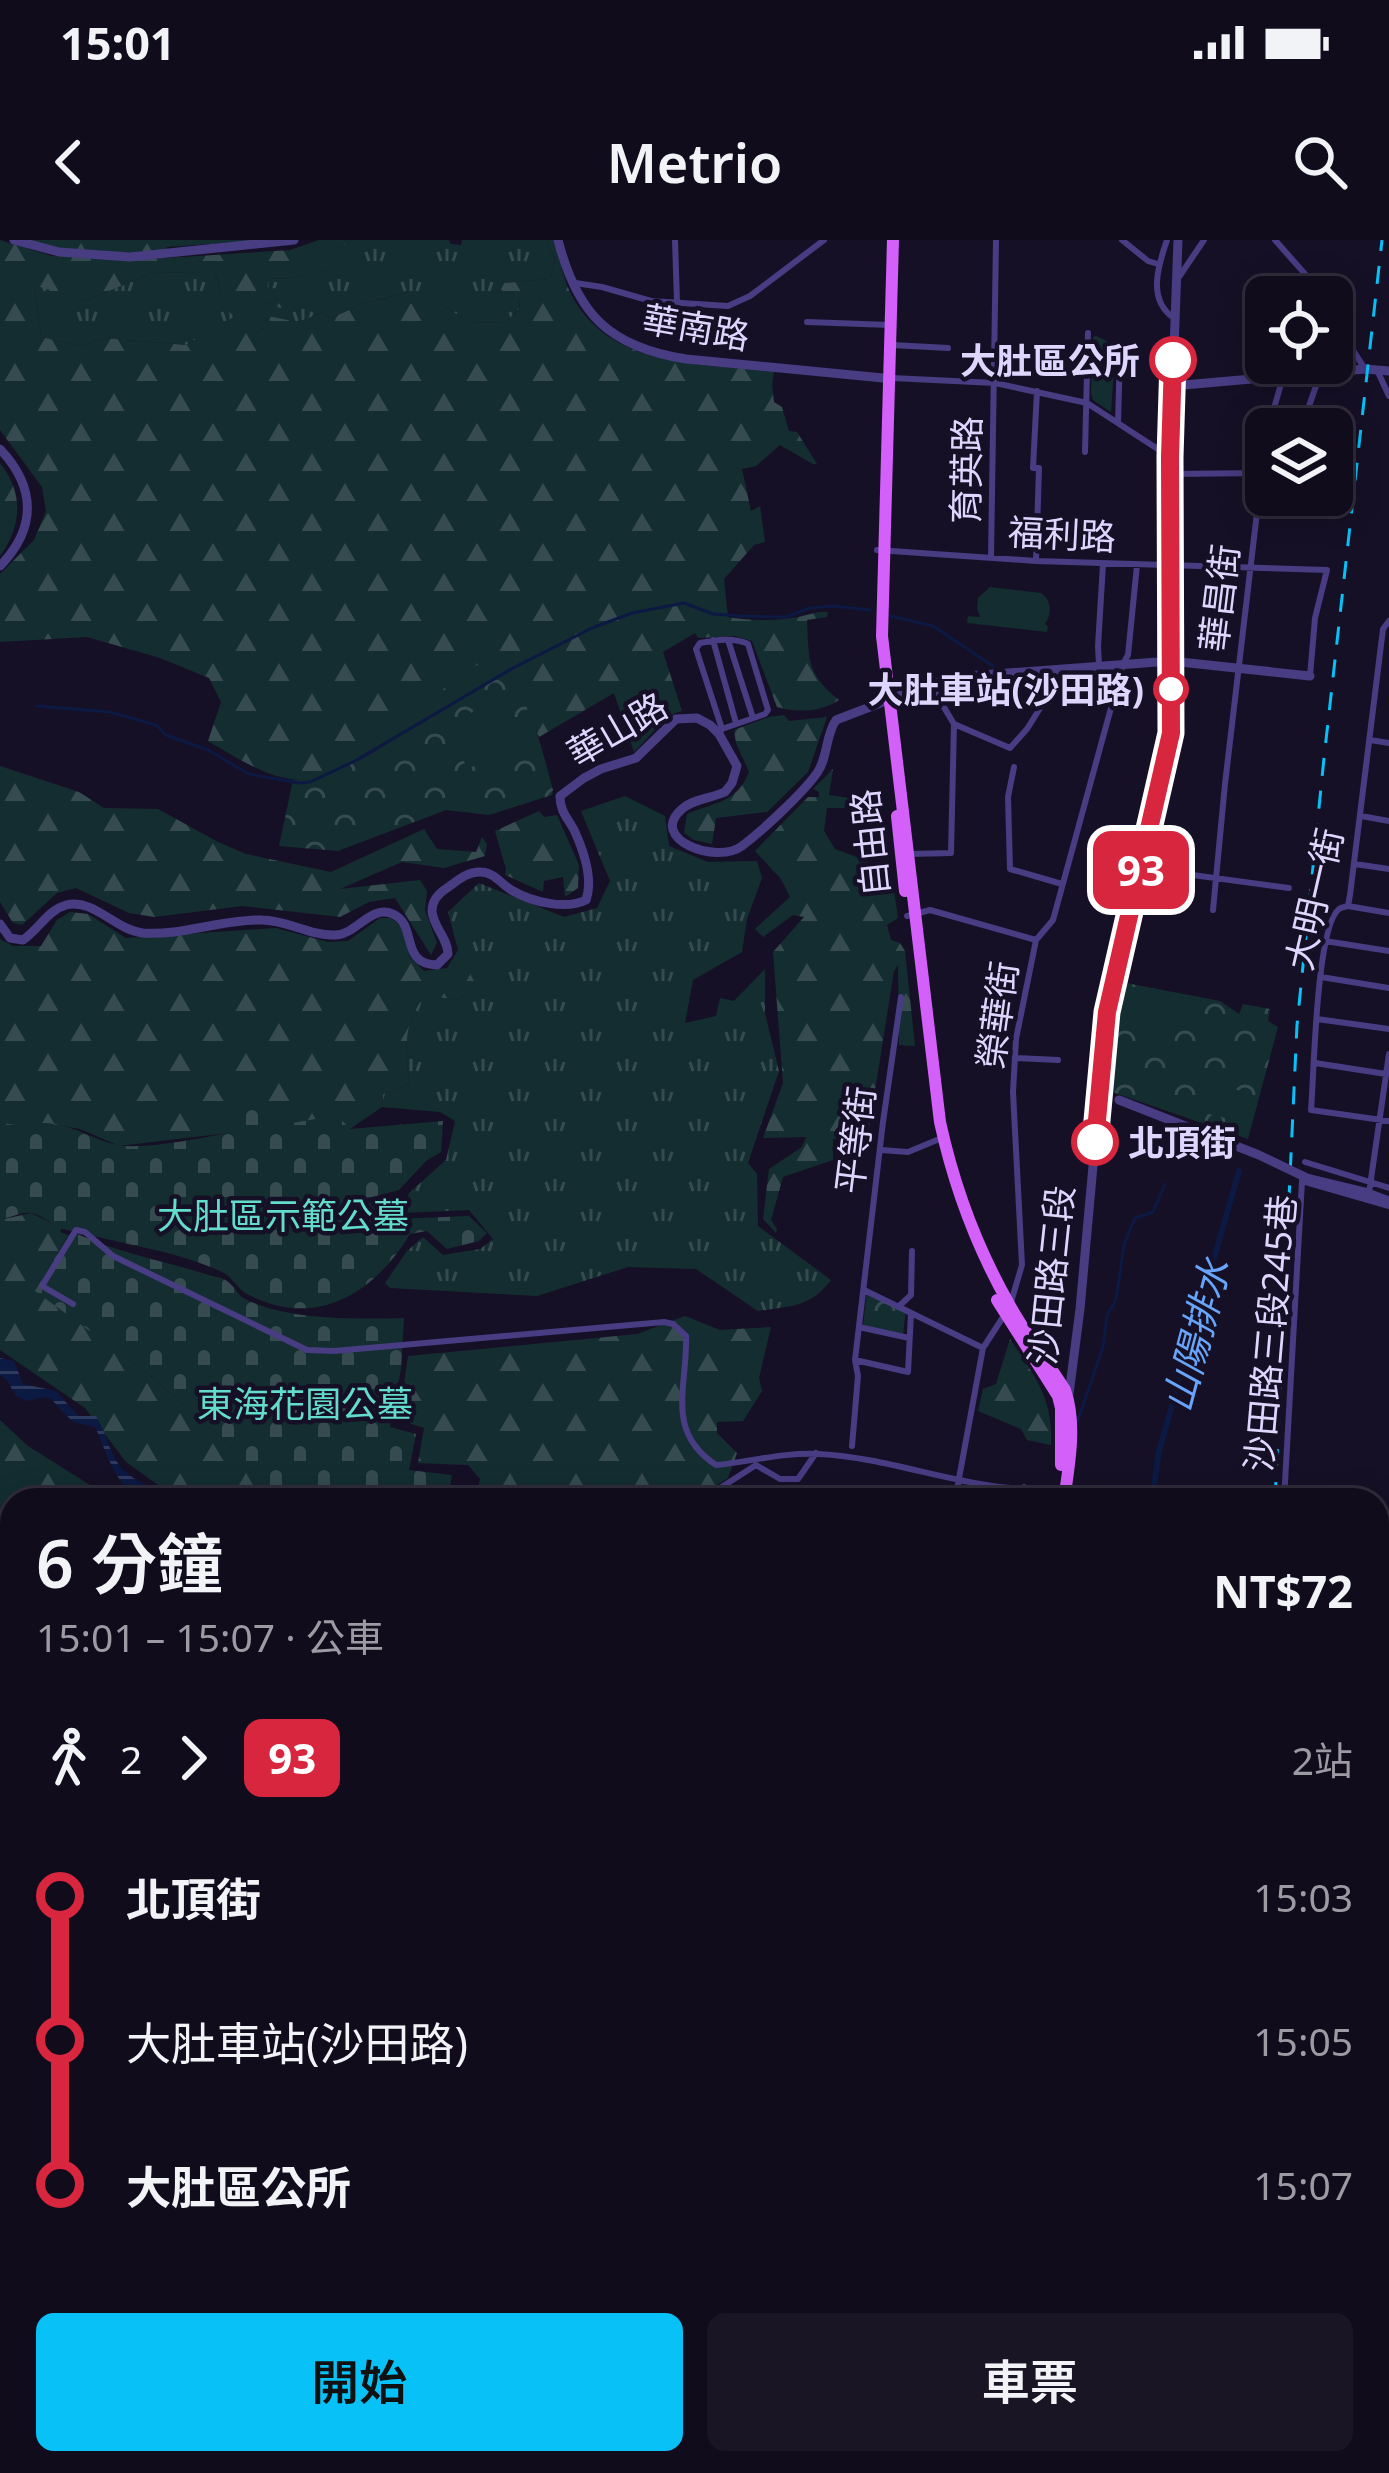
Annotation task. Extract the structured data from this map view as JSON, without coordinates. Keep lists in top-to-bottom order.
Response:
{
  "streets": {
    "main road": ["自由路", "沙田路三段"],
    "street": [
      "華南路",
      "育英路",
      "福利路",
      "華昌街",
      "華山路",
      "大明一街",
      "榮華街",
      "平等街",
      "沙田路三段245巷"
    ]
  },
  "crossings": [
    ["華南路", "自由路"],
    ["育英路", "福利路"],
    ["福利路", "華昌街"],
    ["福利路", "華山路"],
    ["福利路", "自由路"],
    ["福利路", "榮華街"],
    ["福利路", "沙田路三段"],
    ["華昌街", "華山路"],
    ["華山路", "自由路"],
    ["華山路", "榮華街"],
    ["華山路", "沙田路三段"],
    ["自由路", "榮華街"],
    ["自由路", "沙田路三段"]
  ],
  "water": ["山陽排水"],
  "parks": ["大肚區示範公墓", "東海花園公墓"],
  "places": ["大肚區公所", "大肚車站(沙田路)", "北頂街"],
  "lines": ["bus line 93"],
  "page": {
    "status": "15:01",
    "header": "Metrio",
    "on_map": "93",
    "heading": ["6 分鐘", "15:01 – 15:07 · 公車", "NT$72"],
    "legs": ["2", "93", "2站"],
    "list": [
      {
        "name": "北頂街",
        "value": "15:03"
      },
      {
        "name": "大肚車站(沙田路)",
        "value": "15:05"
      },
      {
        "name": "大肚區公所",
        "value": "15:07"
      }
    ],
    "buttons": ["開始", "車票"]
  }
}
